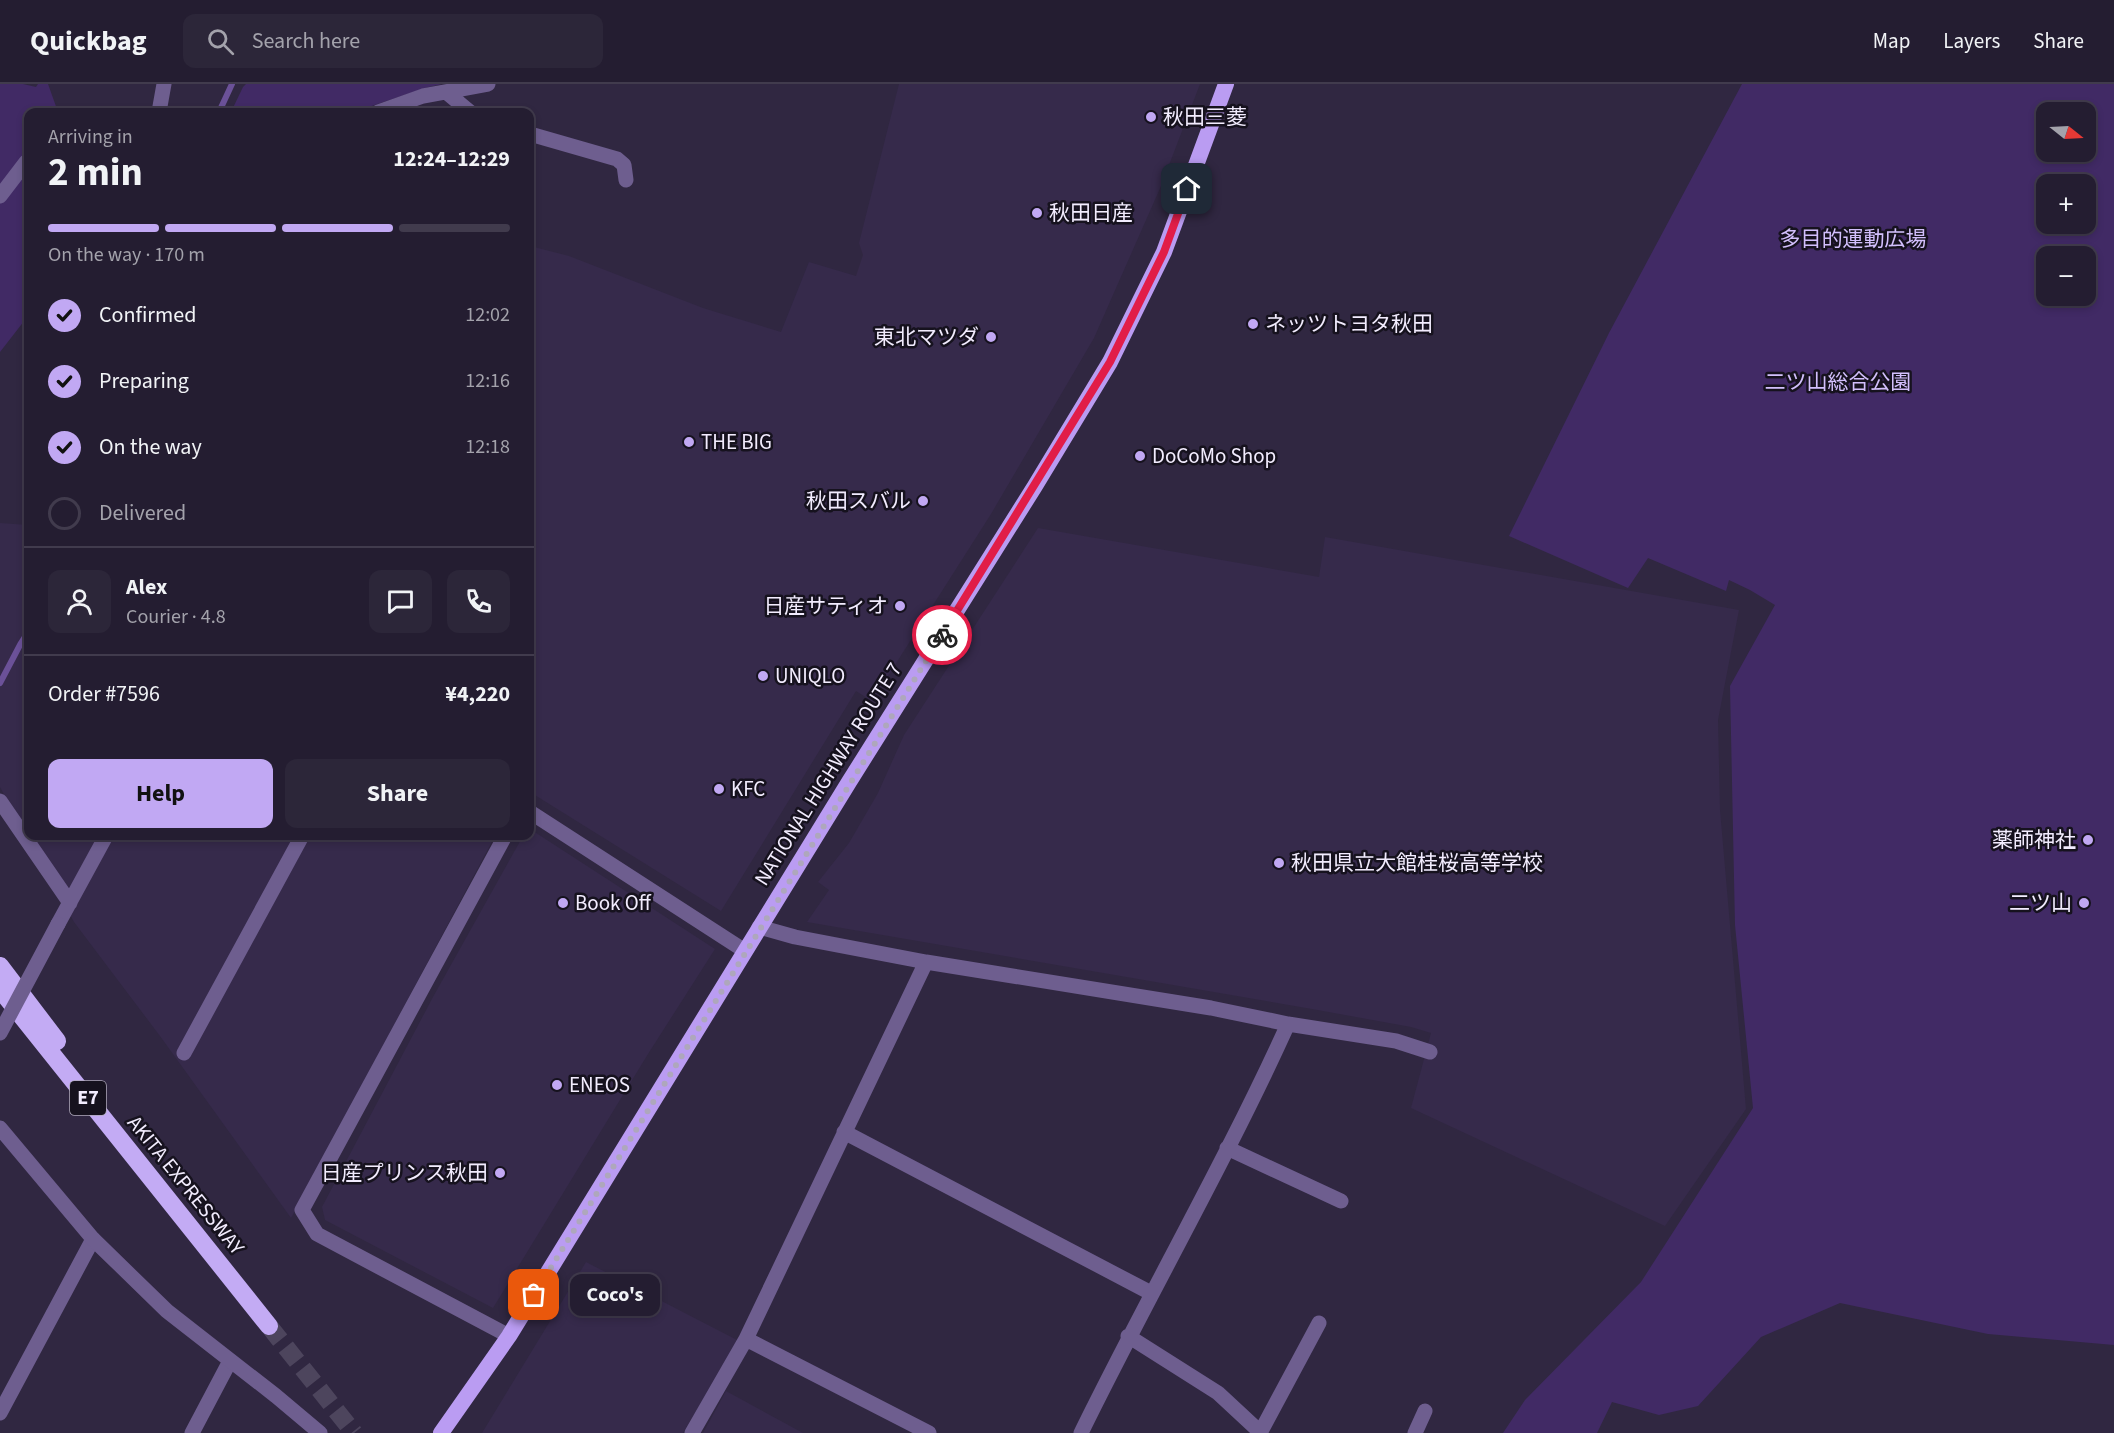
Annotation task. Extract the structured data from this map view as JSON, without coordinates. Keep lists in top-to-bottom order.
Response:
{
  "streets": {
    "highway": ["NATIONAL HIGHWAY ROUTE 7", "E7", "AKITA EXPRESSWAY"]
  },
  "parks": ["多目的運動広場", "二ツ山総合公園"],
  "places": [
    "秋田三菱",
    "秋田日産",
    "ネッツトヨタ秋田",
    "東北マツダ",
    "THE BIG",
    "DoCoMo Shop",
    "秋田スバル",
    "日産サティオ",
    "UNIQLO",
    "KFC",
    "薬師神社",
    "秋田県立大館桂桜高等学校",
    "Book Off",
    "二ツ山",
    "ENEOS",
    "日産プリンス秋田",
    "Coco's"
  ],
  "north": "right",
  "page": {
    "header": "Quickbag",
    "search": "Search here",
    "nav": ["Map", "Layers", "Share"],
    "map_buttons": ["+", "−"],
    "heading": ["2 min", "Arriving in", "12:24–12:29"],
    "panel": [
      "Alex",
      "Courier · 4.8",
      "Order #7596",
      "¥4,220"
    ],
    "bar": "On the way · 170 m",
    "list": [
      ["Confirmed", "12:02"],
      ["Preparing", "12:16"],
      ["On the way", "12:18"],
      "Delivered"
    ],
    "buttons": ["Help", "Share"],
    "bubble": "Coco's"
  }
}
